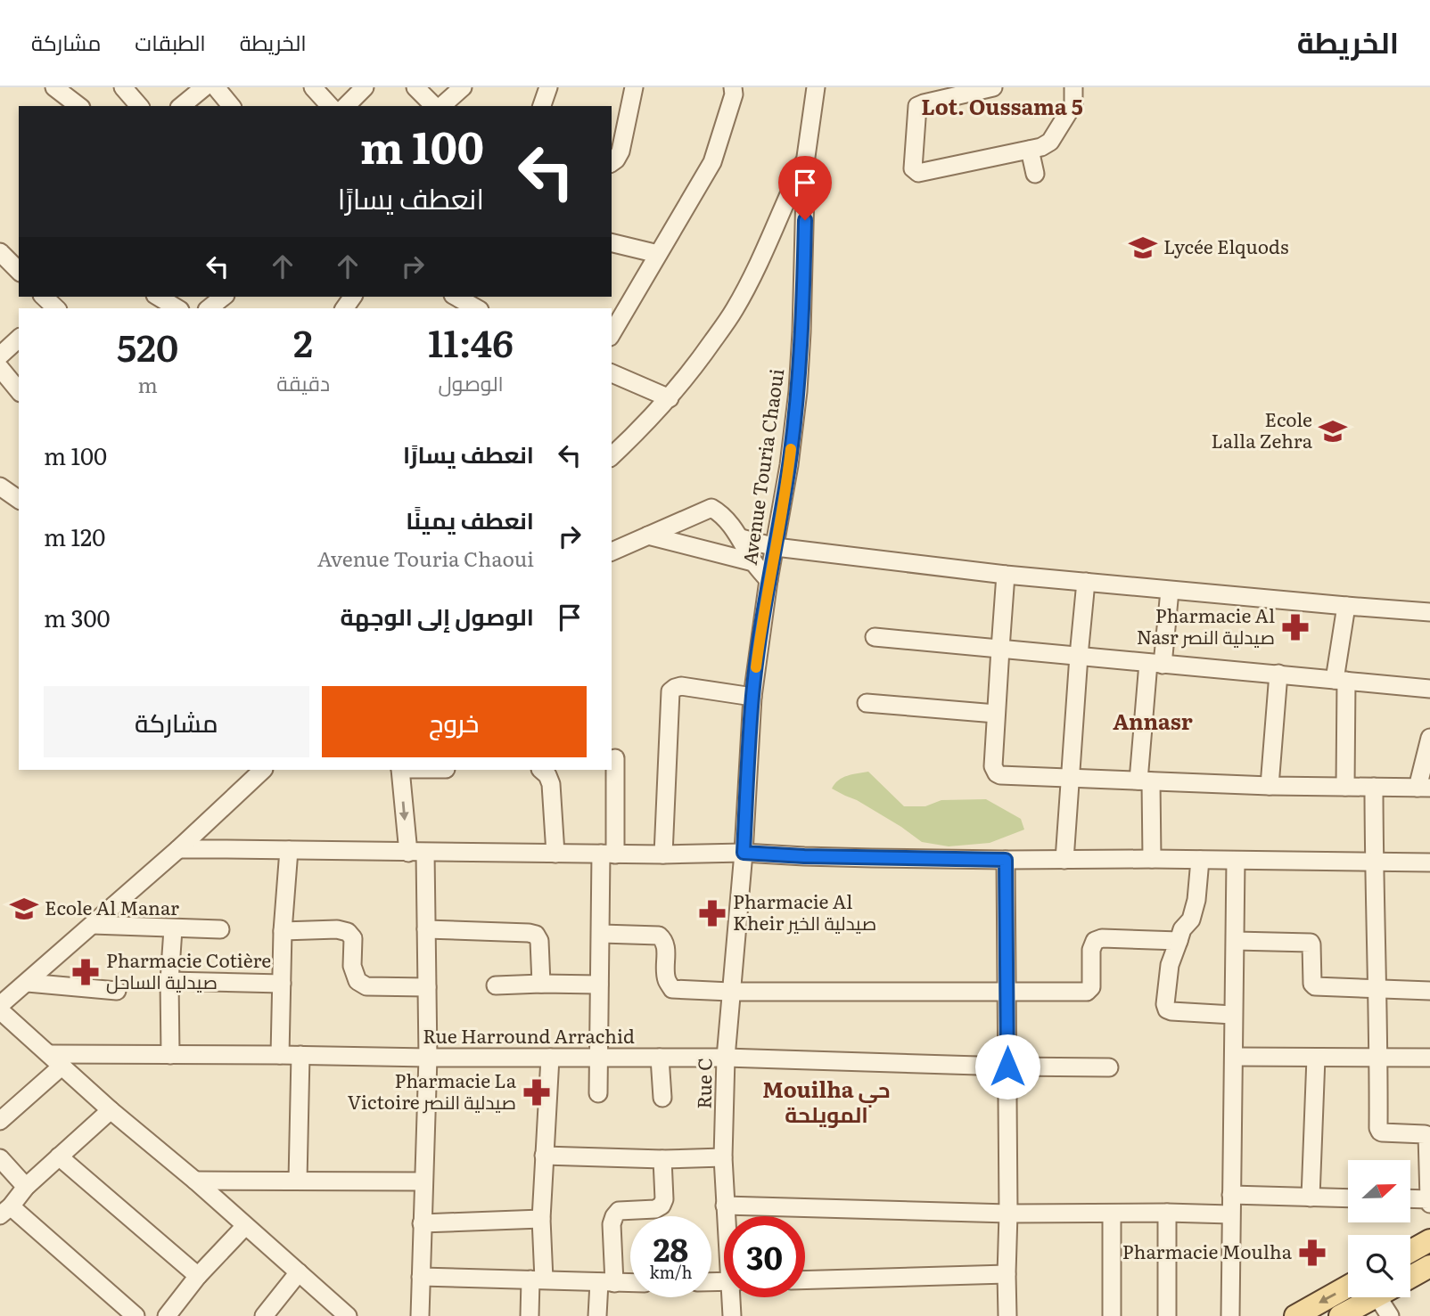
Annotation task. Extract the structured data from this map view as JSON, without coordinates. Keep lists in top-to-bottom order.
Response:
{
  "streets": {
    "street": ["Avenue Touria Chaoui", "Rue Harround Arrachid", "Rue C"]
  },
  "crossings": [
    ["Avenue Touria Chaoui", "Rue C"],
    ["Rue Harround Arrachid", "Rue C"]
  ],
  "districts": ["Lot. Oussama 5", "Annasr", "Mouilha حي المويلحة"],
  "places": {
    "school or university": ["Lycée Elquods", "Ecole Lalla Zehra", "Ecole Al Manar"],
    "pharmacy": [
      "Pharmacie Al Nasr صيدلية النصر",
      "Pharmacie Al Kheir صيدلية الخير",
      "Pharmacie Cotière صيدلية الساحل",
      "Pharmacie La Victoire صيدلية النصر",
      "Pharmacie Moulha"
    ]
  },
  "north": "right",
  "page": {
    "header": "الخريطة",
    "nav": ["الخريطة", "الطبقات", "مشاركة"],
    "turn": ["100 m", "انعطف يسارًا"],
    "eta": [
      "11:46",
      "الوصول",
      "2",
      "دقيقة",
      "520",
      "m"
    ],
    "list": [
      {
        "name": "انعطف يسارًا",
        "value": "100 m"
      },
      {
        "name": "انعطف يمينًا",
        "note": "Avenue Touria Chaoui",
        "value": "120 m"
      },
      {
        "name": "الوصول إلى الوجهة",
        "value": "300 m"
      }
    ],
    "buttons": ["خروج", "مشاركة"],
    "speed": "28 km/h",
    "limit": "30"
  }
}
